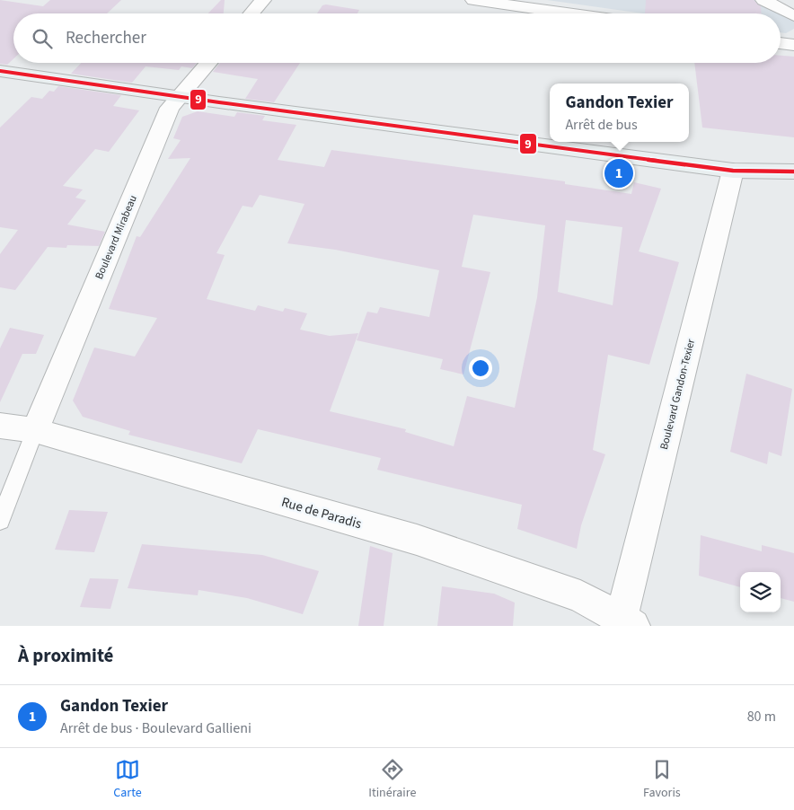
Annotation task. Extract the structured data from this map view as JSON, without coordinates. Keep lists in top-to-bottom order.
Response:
{
  "streets": {
    "street": ["Boulevard Mirabeau", "Boulevard Gandon-Texier", "Rue de Paradis"]
  },
  "crossings": [
    ["Boulevard Mirabeau", "Rue de Paradis"],
    ["Boulevard Gandon-Texier", "Rue de Paradis"]
  ],
  "lines": ["transit line 9"],
  "page": {
    "search": "Rechercher",
    "popup": ["Gandon Texier", "Arrêt de bus"],
    "pins": "1",
    "heading": "À proximité",
    "list": [
      {
        "mark": "1",
        "name": "Gandon Texier",
        "note": "Arrêt de bus · Boulevard Gallieni",
        "value": "80 m"
      }
    ],
    "nav": ["Carte", "Itinéraire", "Favoris"]
  }
}
